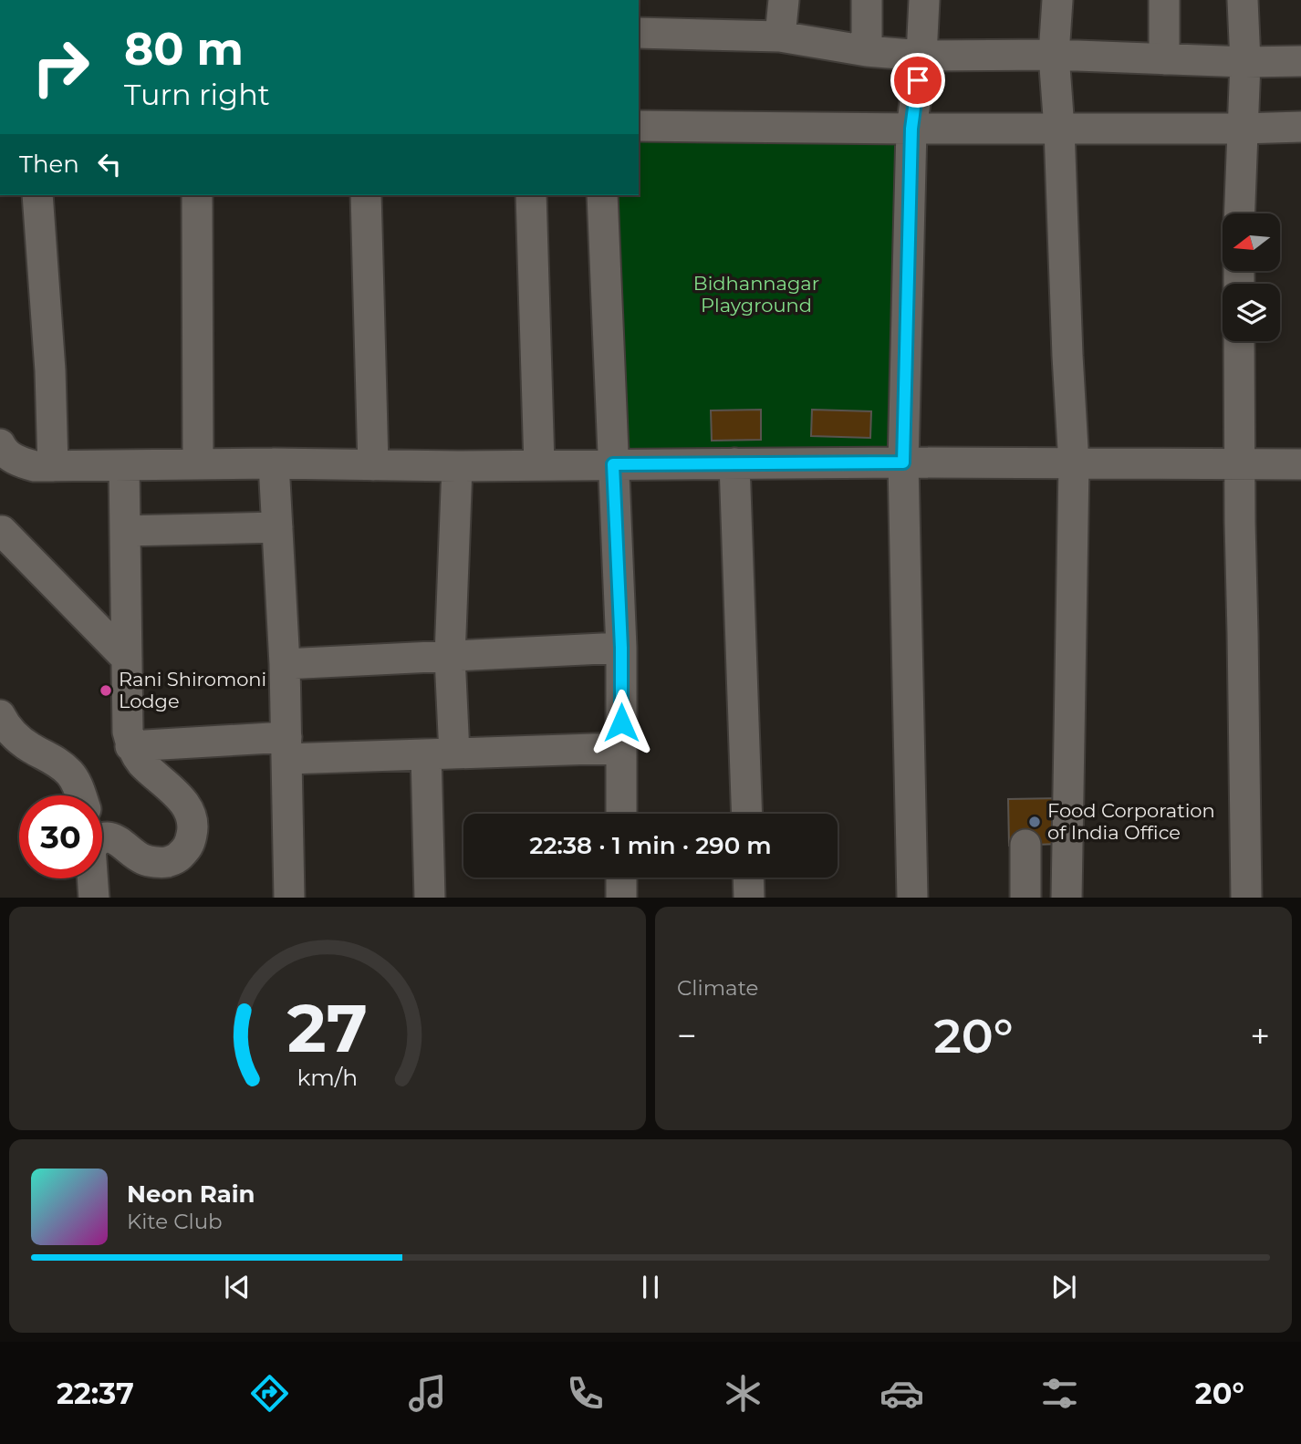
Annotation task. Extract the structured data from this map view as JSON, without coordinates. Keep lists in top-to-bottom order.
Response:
{
  "parks": ["Bidhannagar Playground"],
  "places": ["Rani Shiromoni Lodge", "Food Corporation of India Office"],
  "north": "left",
  "page": {
    "turn": ["80 m", "Turn right"],
    "then": "Then",
    "limit": "30",
    "trip": "22:38 · 1 min · 290 m",
    "tile": "Climate",
    "heat": ["−", "20°", "+"],
    "song": ["Neon Rain", "Kite Club"],
    "tabs": ["22:37", "20°"],
    "gauge": ["27", "km/h"]
  }
}
